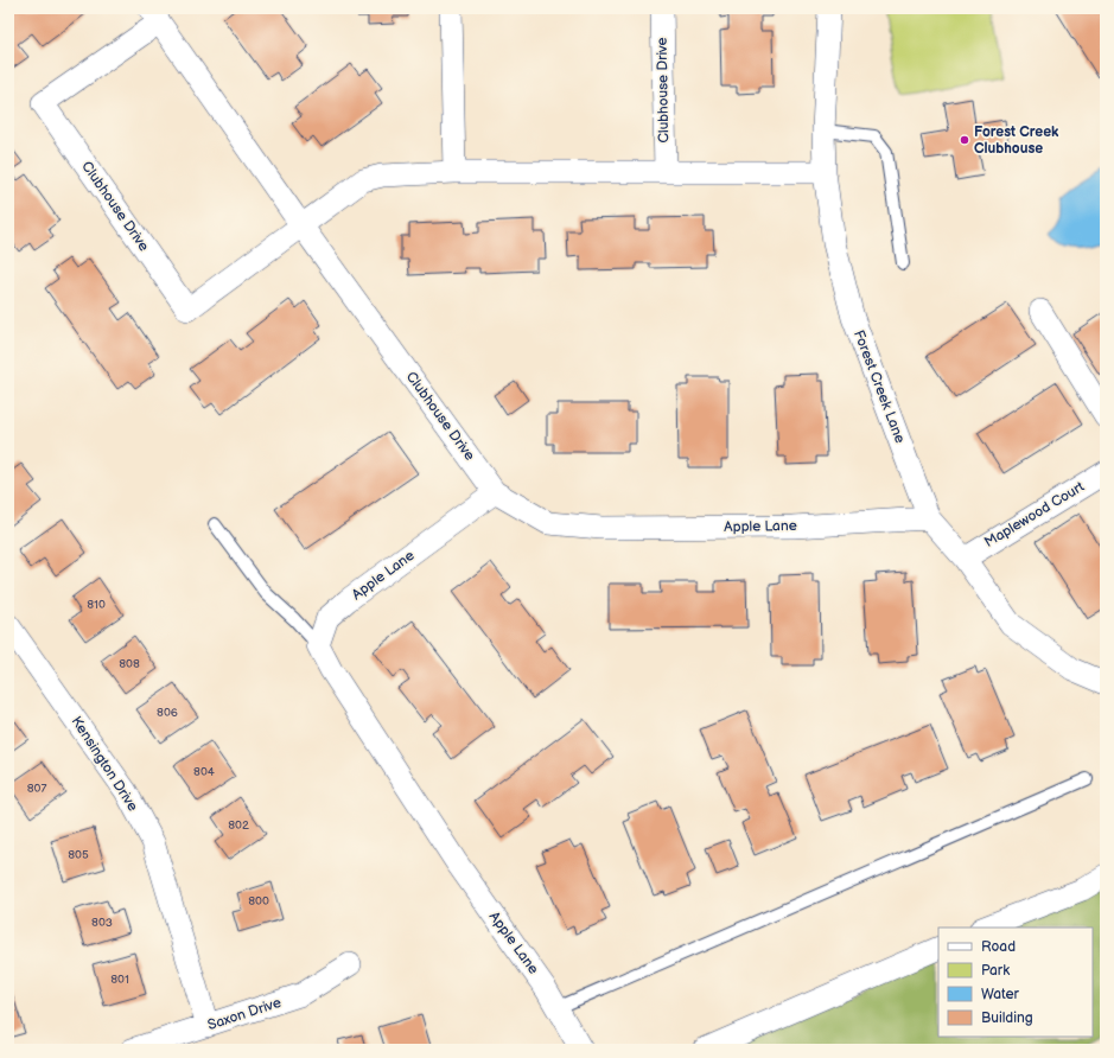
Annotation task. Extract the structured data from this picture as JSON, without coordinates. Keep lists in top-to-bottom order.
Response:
{
  "streets": {
    "street": [
      "Clubhouse Drive",
      "Forest Creek Lane",
      "Maplewood Court",
      "Apple Lane",
      "Kensington Drive",
      "Saxon Drive"
    ]
  },
  "crossings": [
    ["Clubhouse Drive", "Forest Creek Lane"],
    ["Clubhouse Drive", "Apple Lane"],
    ["Forest Creek Lane", "Maplewood Court"],
    ["Forest Creek Lane", "Apple Lane"],
    ["Kensington Drive", "Saxon Drive"]
  ],
  "places": ["Forest Creek Clubhouse"],
  "house_numbers": [
    "810",
    "808",
    "806",
    "804",
    "807",
    "802",
    "805",
    "800",
    "803",
    "801"
  ],
  "legend": [
    "Road",
    "Park",
    "Water",
    "Building"
  ]
}
